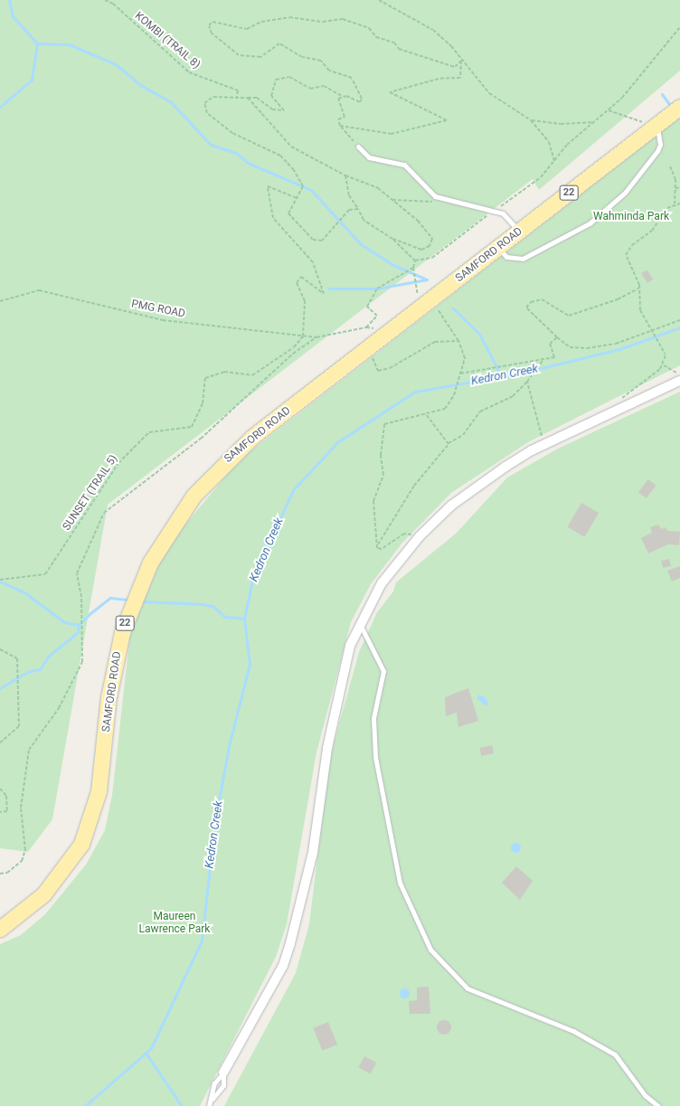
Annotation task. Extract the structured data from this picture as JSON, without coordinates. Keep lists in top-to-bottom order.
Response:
{
  "streets": {
    "main road": ["22", "SAMFORD ROAD"],
    "path": ["KOMBI (TRAIL 8)", "PMG ROAD", "SUNSET (TRAIL 5)"]
  },
  "crossings": [
    ["PMG ROAD", "SUNSET (TRAIL 5)"]
  ],
  "water": ["Kedron Creek"],
  "parks": ["Wahminda Park", "Maureen Lawrence Park"]
}
